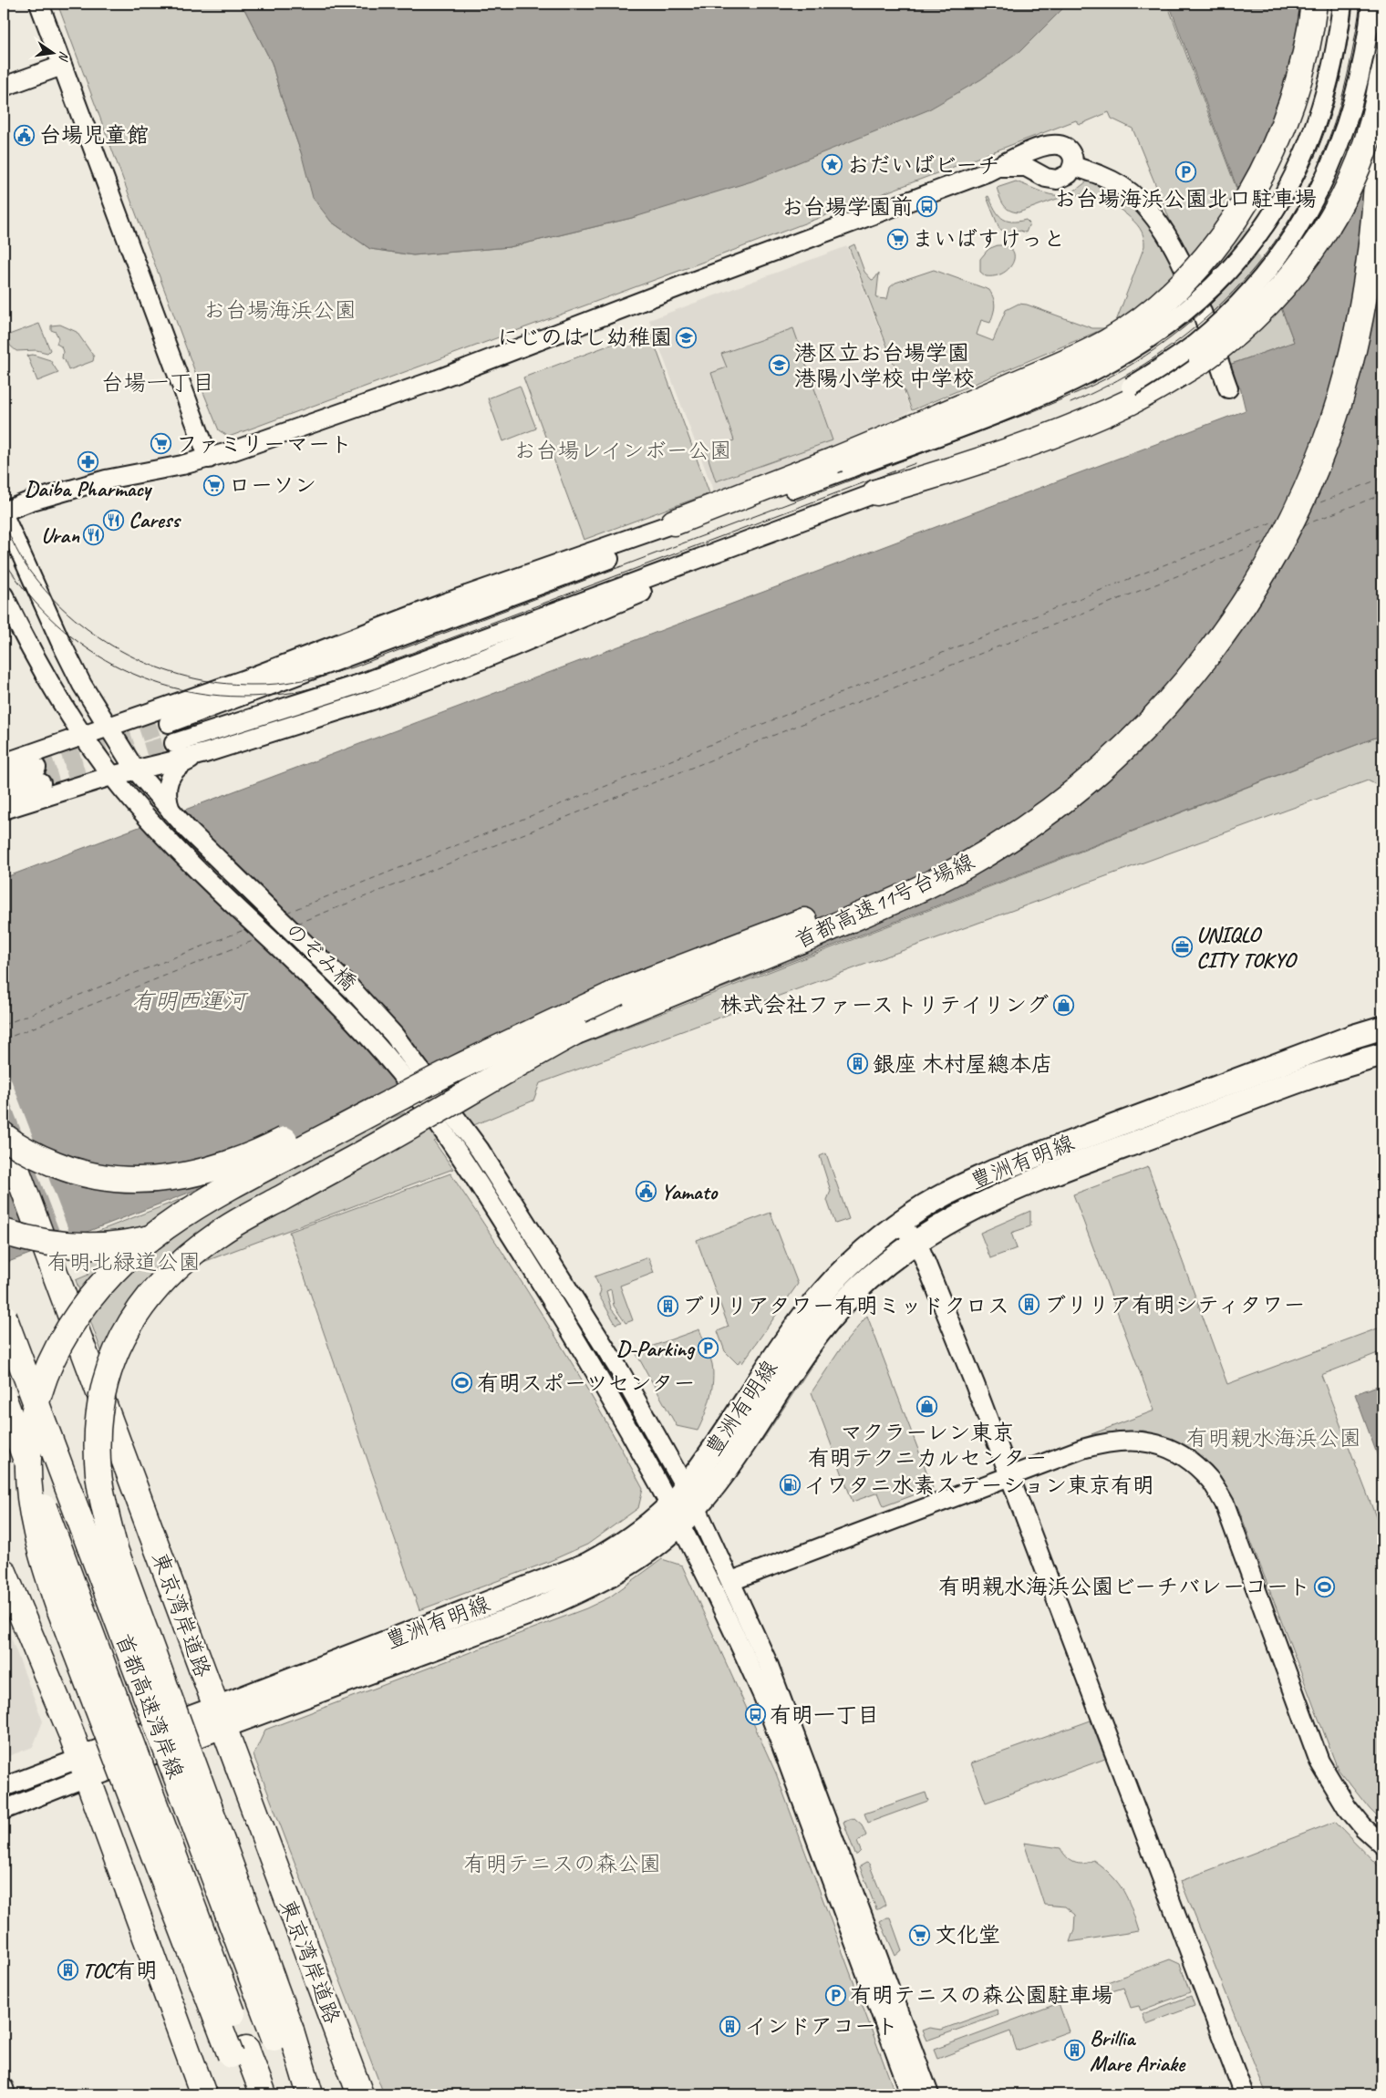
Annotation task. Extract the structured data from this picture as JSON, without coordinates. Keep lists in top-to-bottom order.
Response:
{
  "streets": {
    "highway": ["首都高速11号台場線", "東京湾岸道路", "首都高速湾岸線"],
    "main road": ["豊洲有明線"],
    "street": ["のぞみ橋"]
  },
  "crossings": [
    ["のぞみ橋", "豊洲有明線"],
    ["豊洲有明線", "東京湾岸道路"]
  ],
  "districts": ["台場一丁目"],
  "water": ["有明西運河"],
  "parks": [
    "お台場海浜公園",
    "お台場レインボー公園",
    "有明北緑道公園",
    "有明親水海浜公園",
    "有明テニスの森公園"
  ],
  "places": {
    "public building": ["台場児童館", "Yamato"],
    "place": ["おだいばビーチ"],
    "parking": ["お台場海浜公園北口駐車場", "D-Parking", "有明テニスの森公園駐車場"],
    "bus stop": ["お台場学園前", "有明一丁目"],
    "supermarket": [
      "まいばすけっと",
      "ファミリーマート",
      "ローソン",
      "文化堂"
    ],
    "school or university": ["にじのはし幼稚園", "港区立お台場学園 港陽小学校 中学校"],
    "pharmacy": ["Daiba Pharmacy"],
    "restaurant": ["Caress", "Uran"],
    "office": ["UNIQLO CITY TOKYO"],
    "shop": ["株式会社ファーストリテイリング", "マクラーレン東京 有明テクニカルセンター"],
    "building": [
      "銀座 木村屋總本店",
      "ブリリア有明シティタワー",
      "ブリリアタワー有明ミッドクロス",
      "TOC有明",
      "インドアコート",
      "Brillia Mare Ariake"
    ],
    "sports": ["有明スポーツセンター", "有明親水海浜公園ビーチバレーコート"],
    "fuel station": ["イワタニ水素ステーション東京有明"]
  },
  "north": "right"
}
